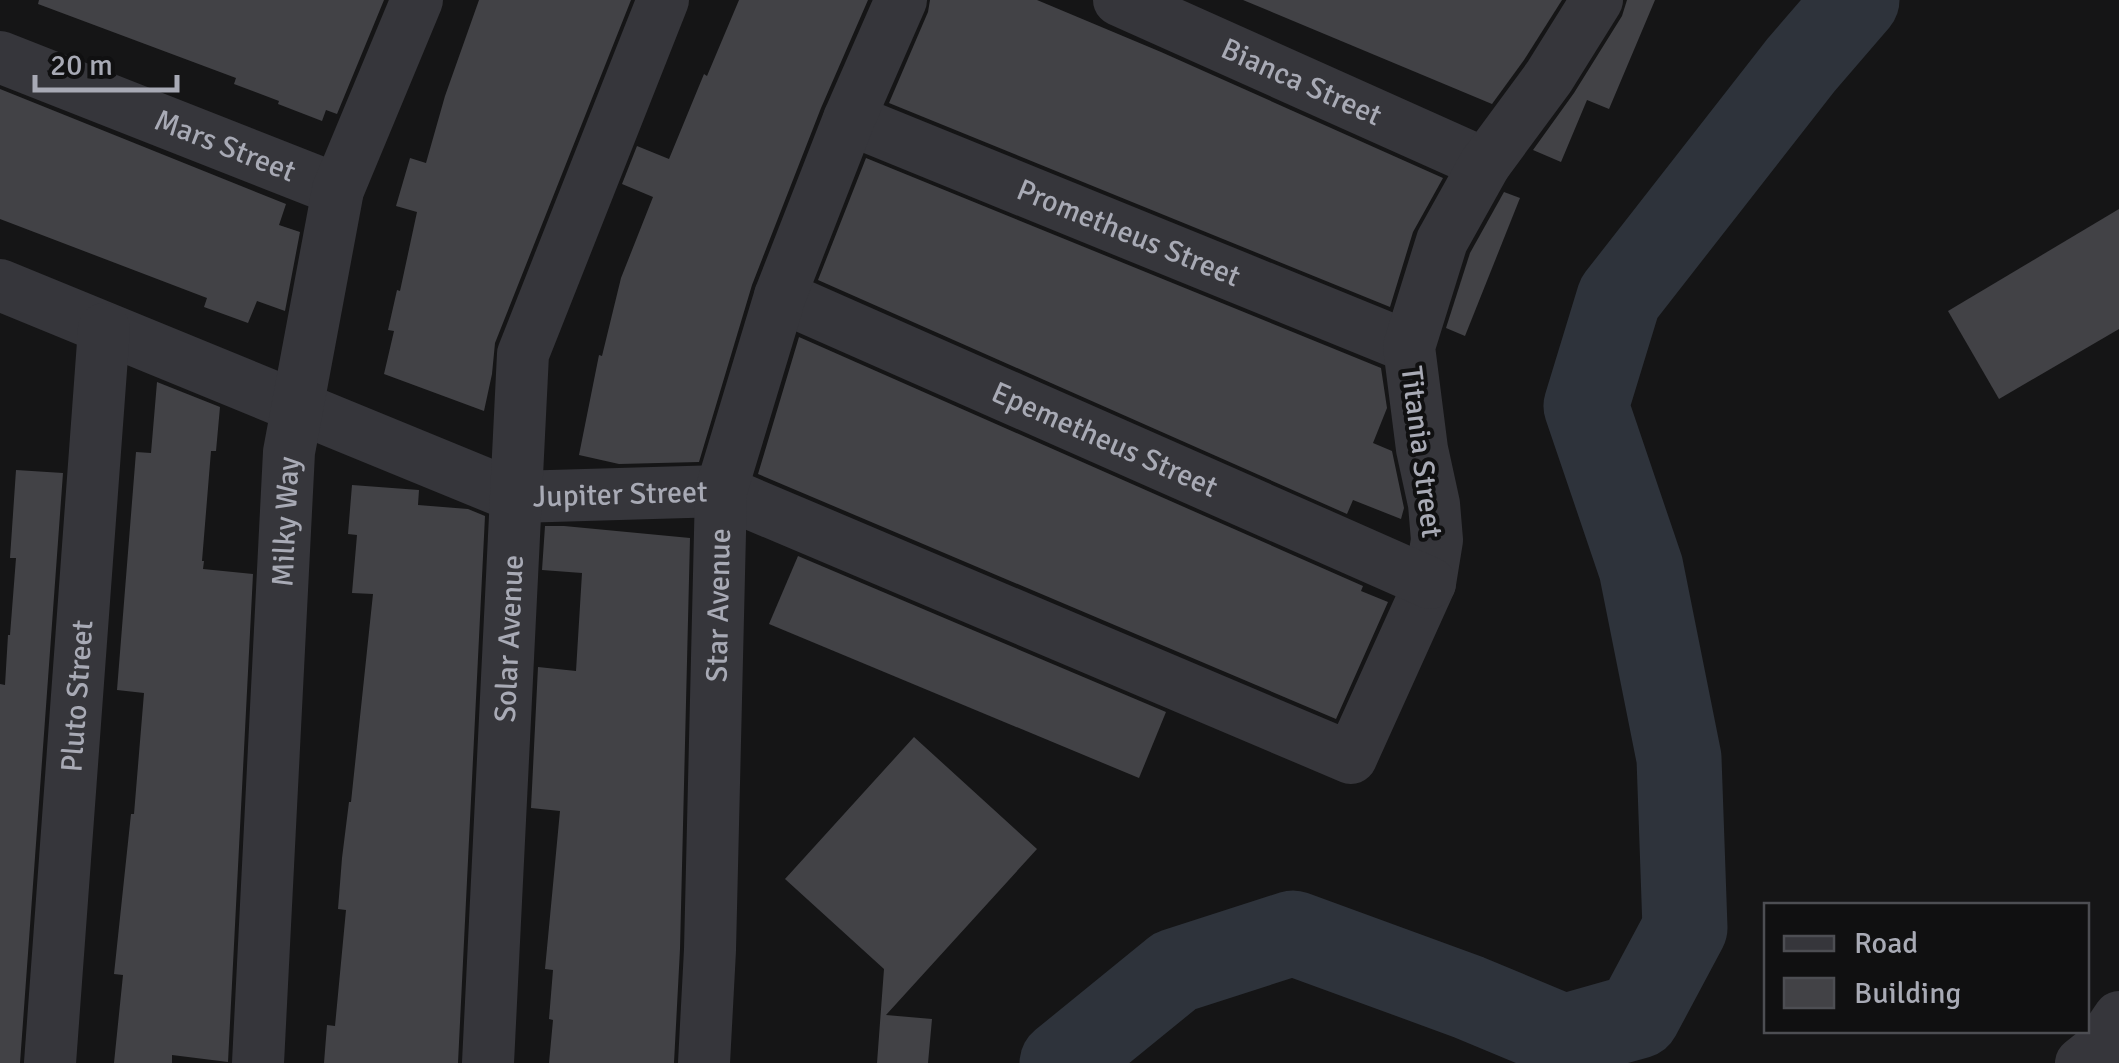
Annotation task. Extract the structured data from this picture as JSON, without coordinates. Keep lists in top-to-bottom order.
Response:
{
  "streets": {
    "street": [
      "Bianca Street",
      "Mars Street",
      "Prometheus Street",
      "Epemetheus Street",
      "Titania Street",
      "Jupiter Street",
      "Milky Way",
      "Star Avenue",
      "Solar Avenue",
      "Pluto Street"
    ]
  },
  "crossings": [
    ["Bianca Street", "Titania Street"],
    ["Mars Street", "Milky Way"],
    ["Prometheus Street", "Titania Street"],
    ["Prometheus Street", "Star Avenue"],
    ["Epemetheus Street", "Titania Street"],
    ["Epemetheus Street", "Star Avenue"],
    ["Titania Street", "Jupiter Street"],
    ["Jupiter Street", "Milky Way"],
    ["Jupiter Street", "Star Avenue"],
    ["Jupiter Street", "Solar Avenue"],
    ["Jupiter Street", "Pluto Street"]
  ],
  "legend": ["Road", "Building"],
  "scale_bar": "20 m"
}
